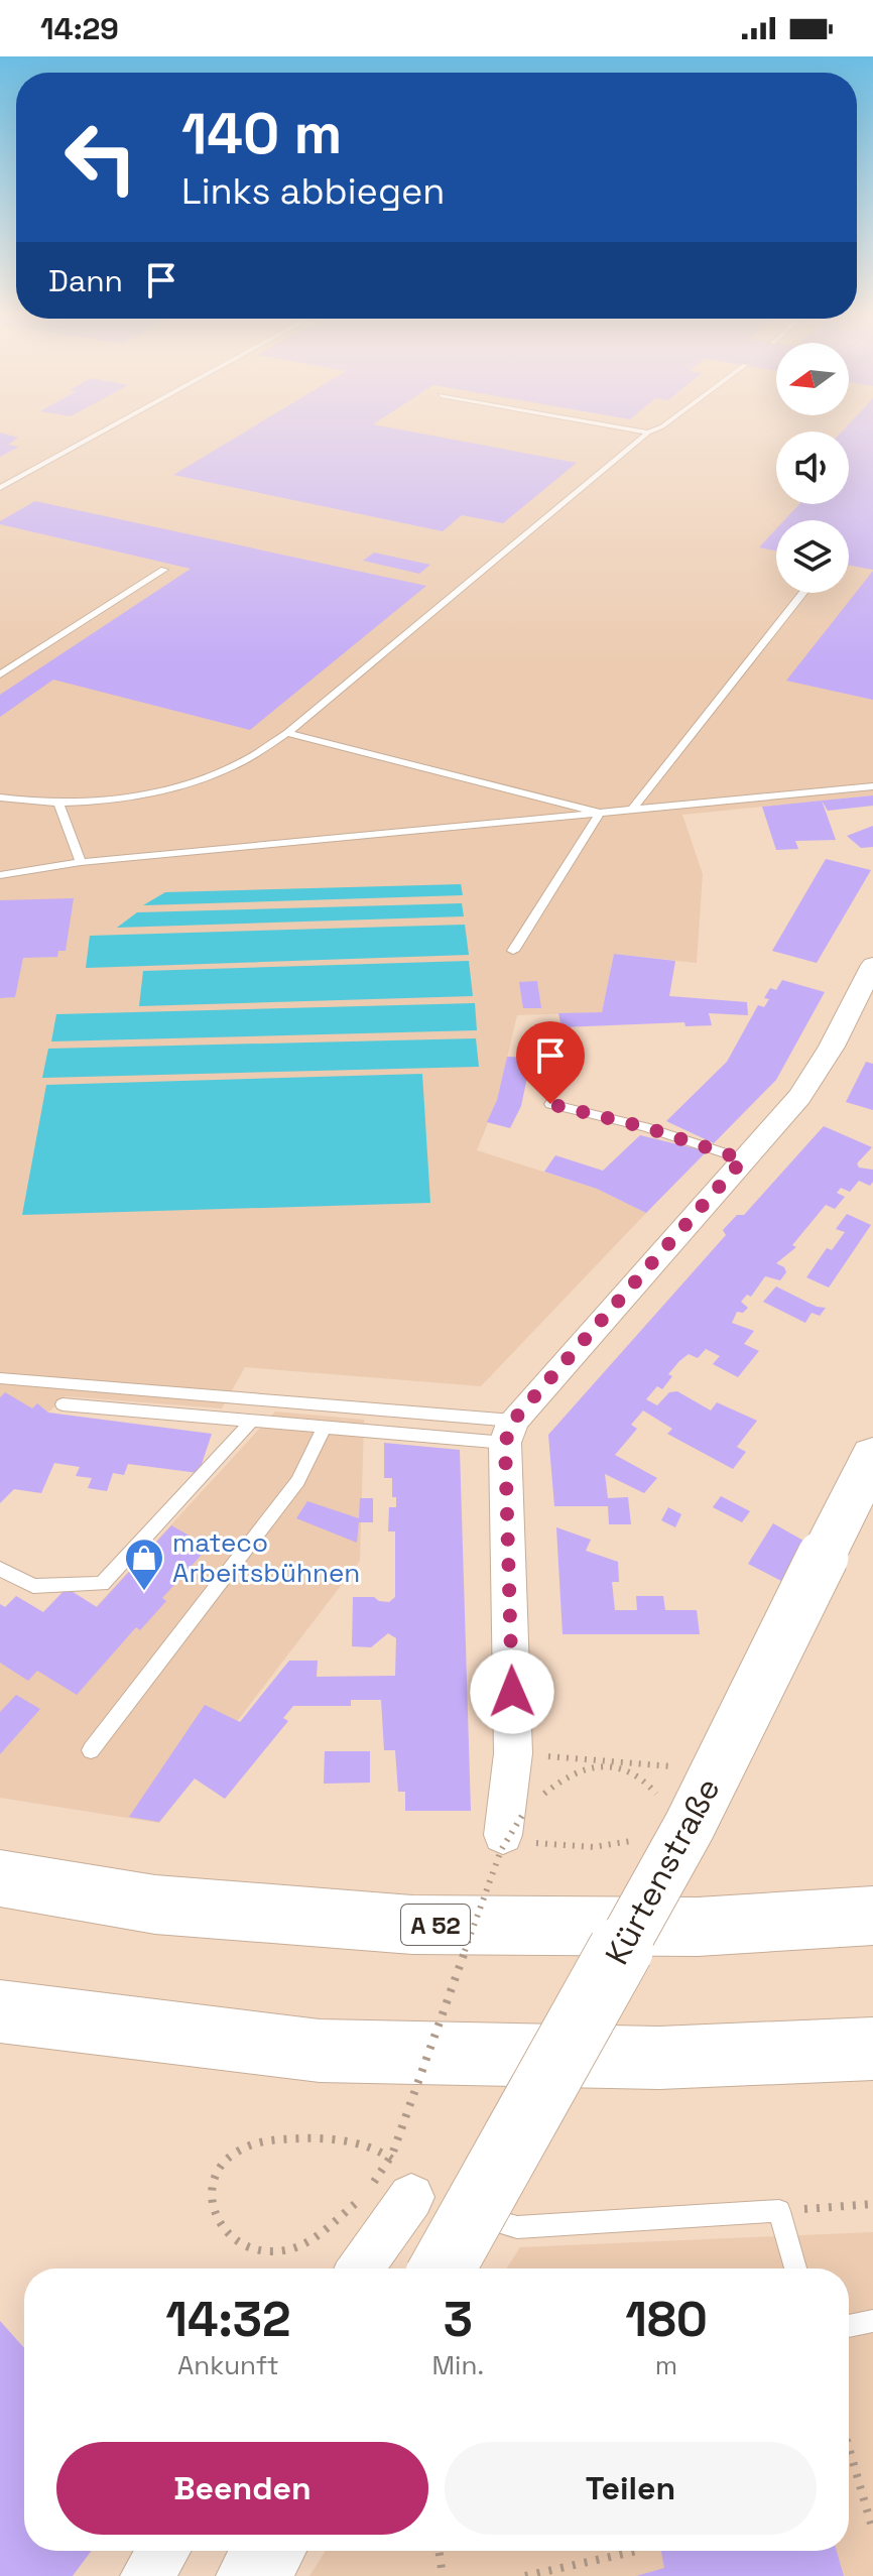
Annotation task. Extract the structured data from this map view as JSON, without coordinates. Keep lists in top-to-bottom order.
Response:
{
  "streets": {
    "highway": ["A 52"],
    "main road": ["Kürtenstraße"]
  },
  "places": {
    "shop": ["mateco Arbeitsbühnen"]
  },
  "north": "left",
  "page": {
    "status": "14:29",
    "turn": ["140 m", "Links abbiegen"],
    "then": "Dann",
    "eta": [
      "14:32",
      "Ankunft",
      "3",
      "Min.",
      "180",
      "m"
    ],
    "buttons": ["Beenden", "Teilen"]
  }
}
